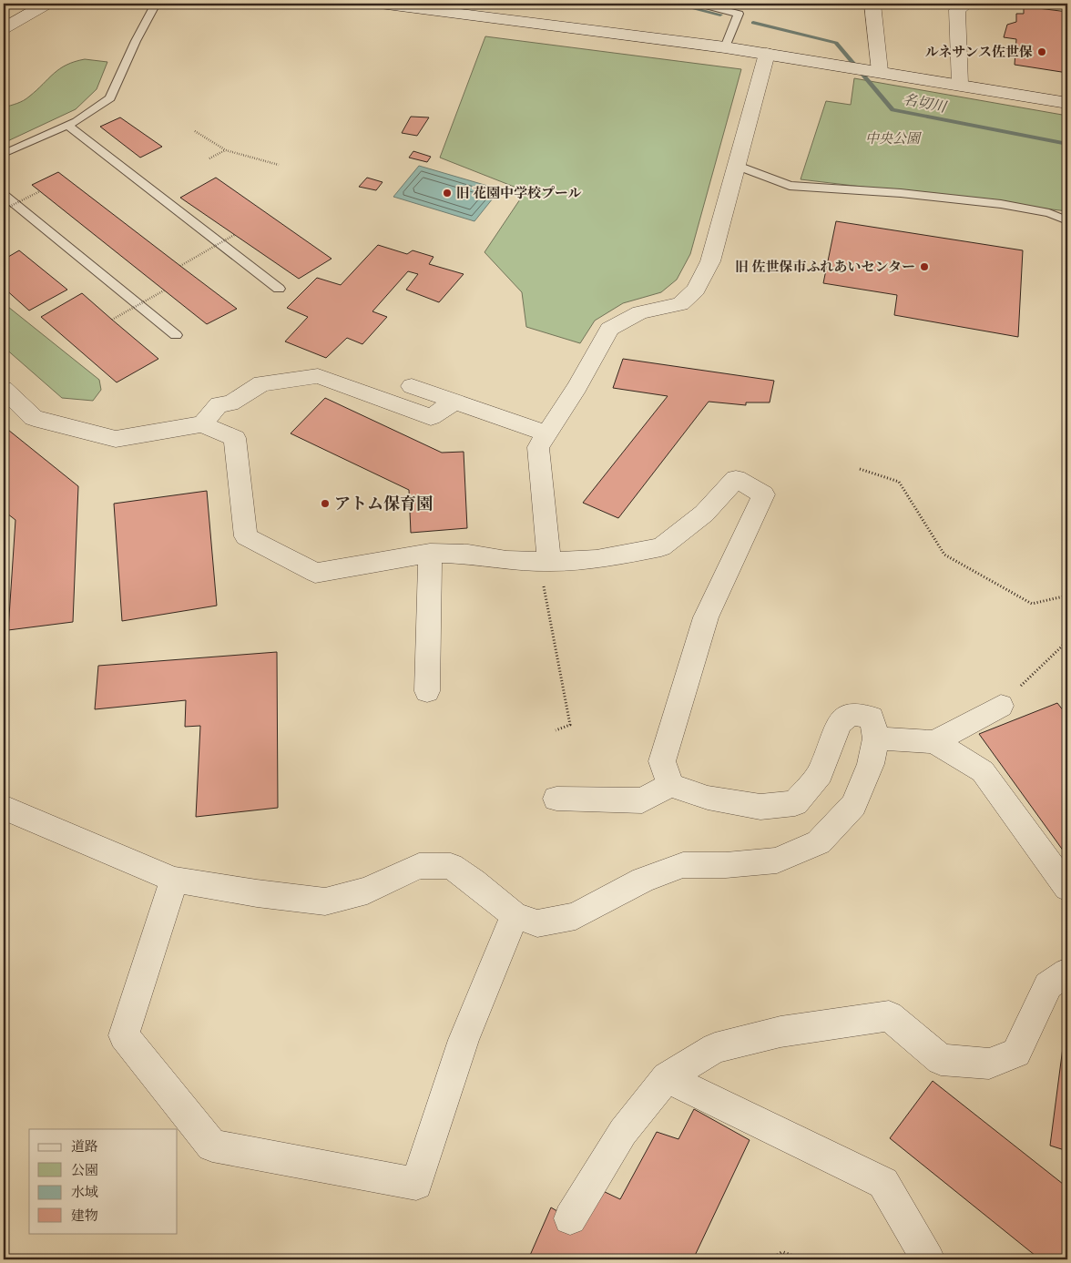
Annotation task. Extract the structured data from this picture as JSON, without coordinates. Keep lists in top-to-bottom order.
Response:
{
  "water": ["名切川"],
  "parks": ["中央公園"],
  "places": [
    "ルネサンス佐世保",
    "旧 花園中学校プール",
    "旧 佐世保市ふれあいセンター",
    "アトム保育園"
  ],
  "legend": [
    "道路",
    "公園",
    "水域",
    "建物"
  ]
}
